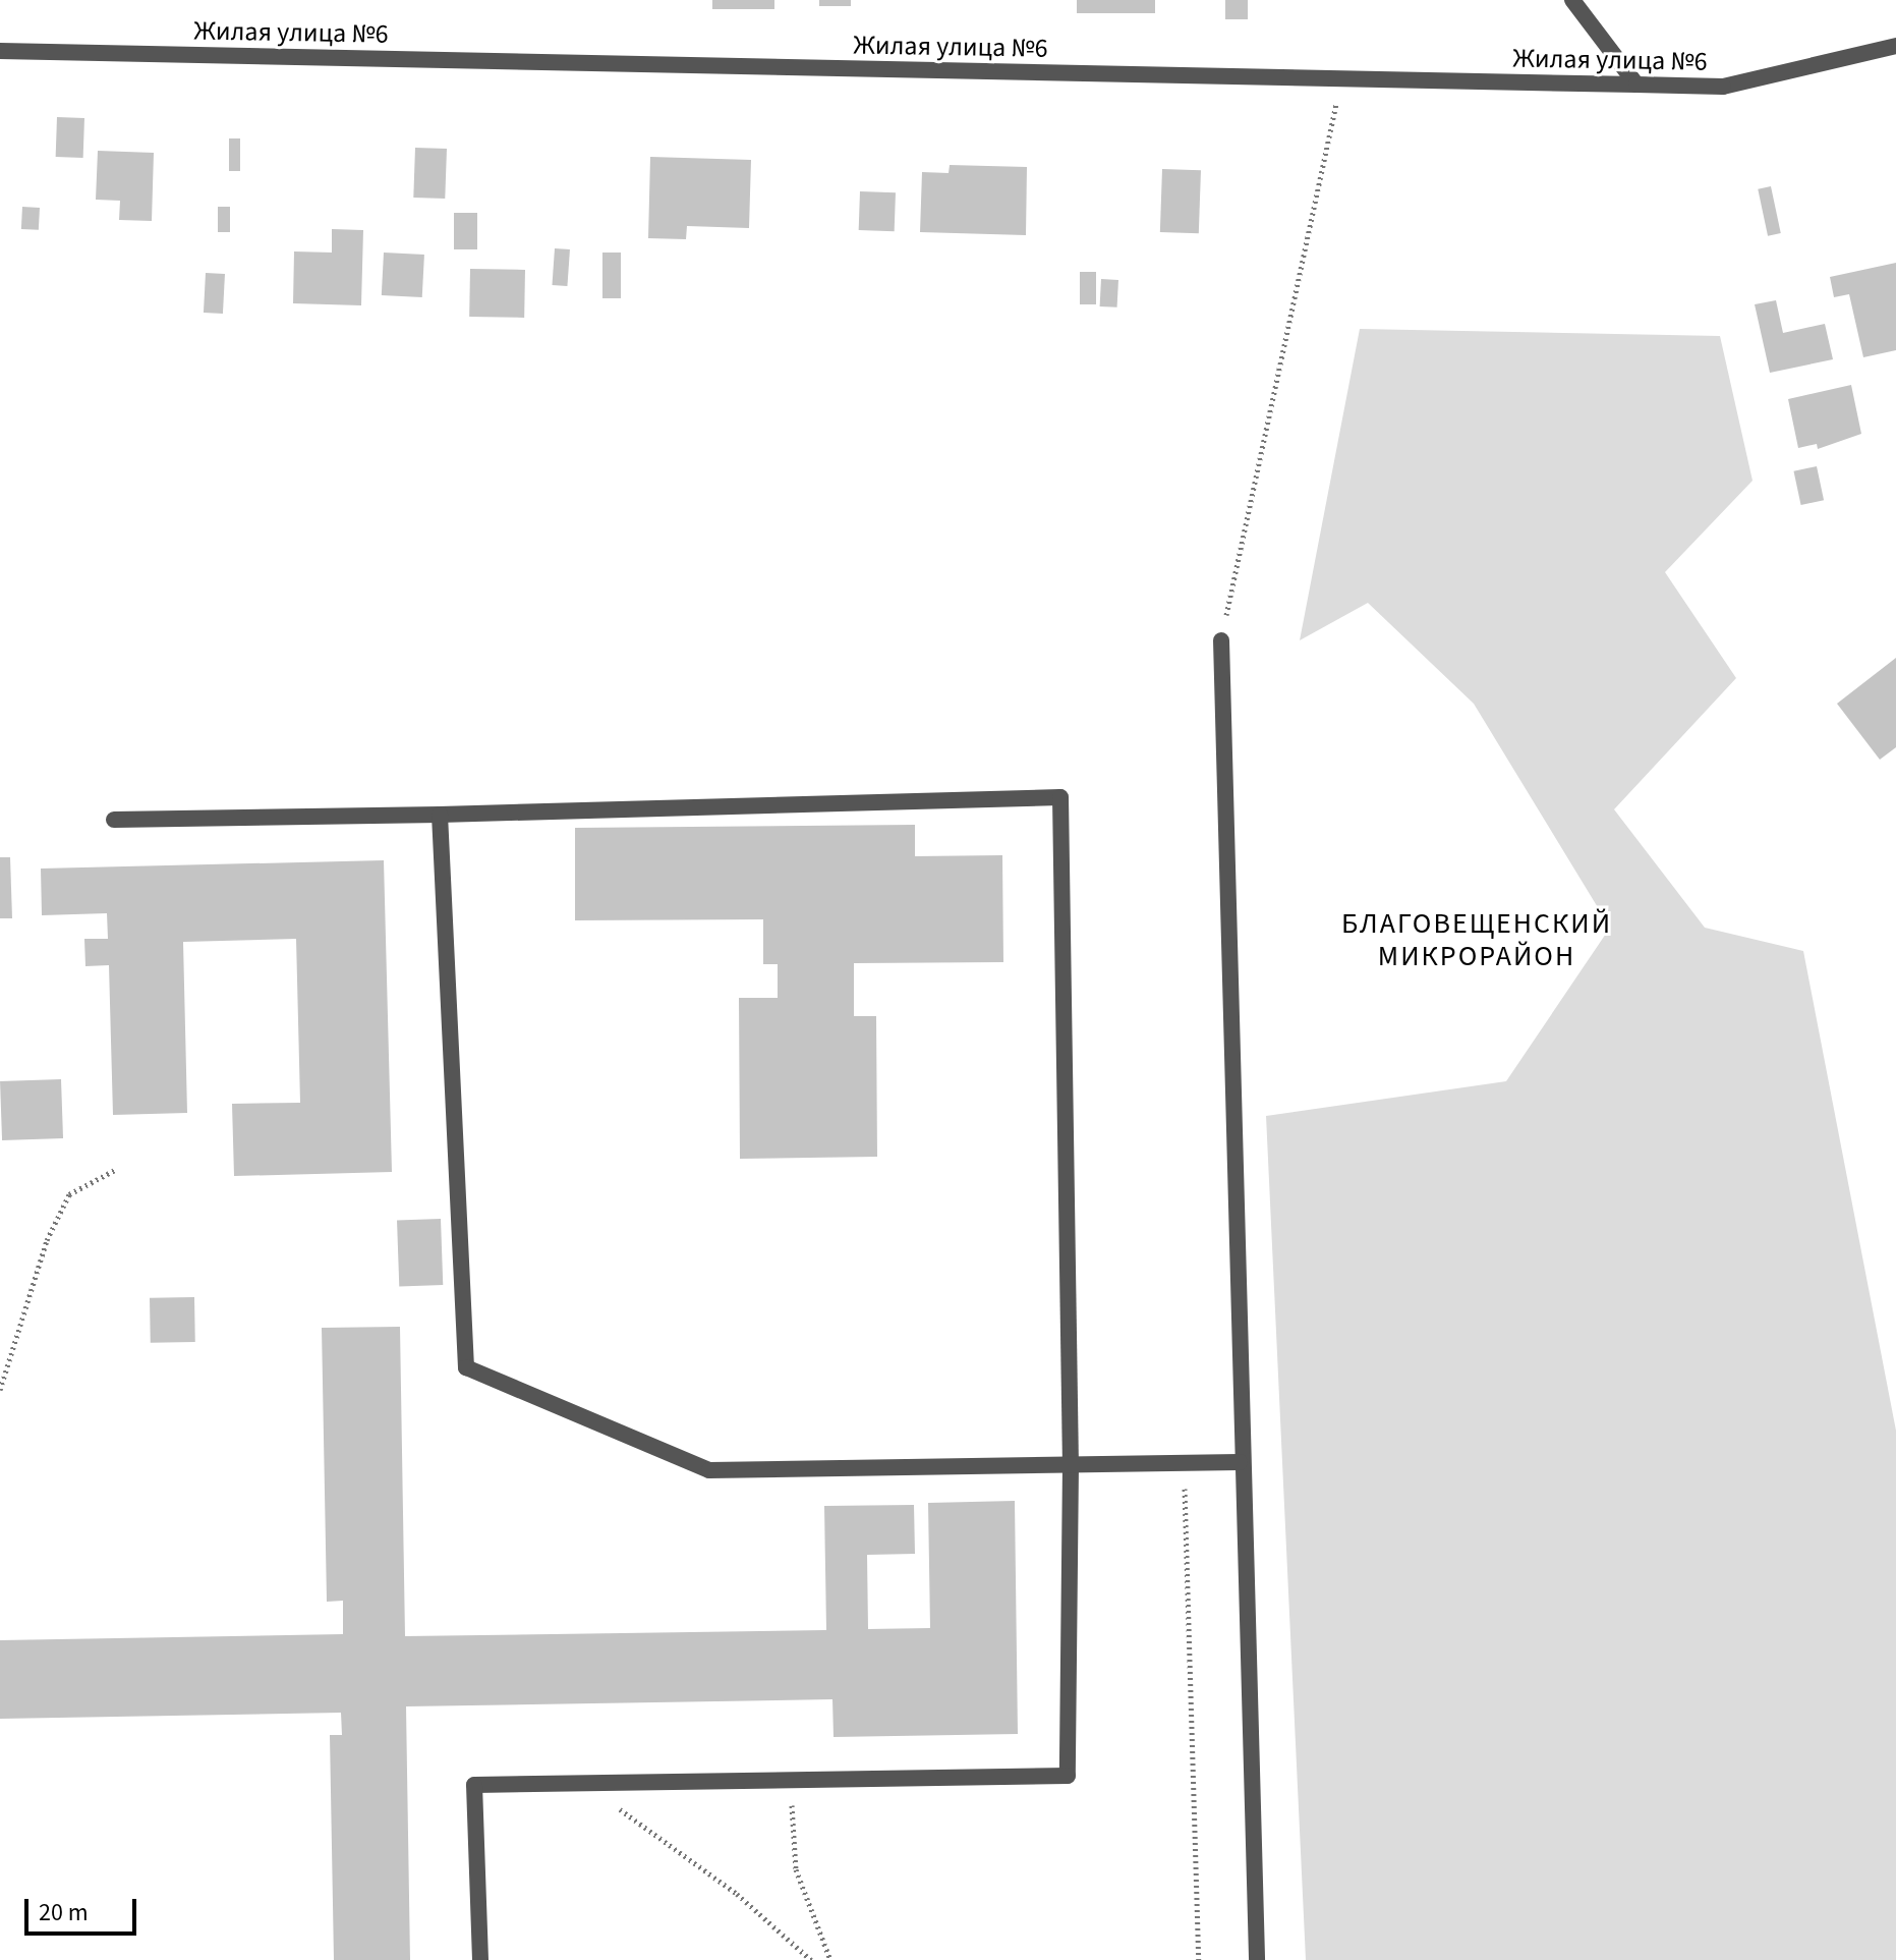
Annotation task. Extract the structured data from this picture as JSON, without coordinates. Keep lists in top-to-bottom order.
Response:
{
  "streets": {
    "street": ["Жилая улица №6"]
  },
  "districts": ["БЛАГОВЕЩЕНСКИЙ МИКРОРАЙОН"],
  "scale_bar": "20 m"
}
